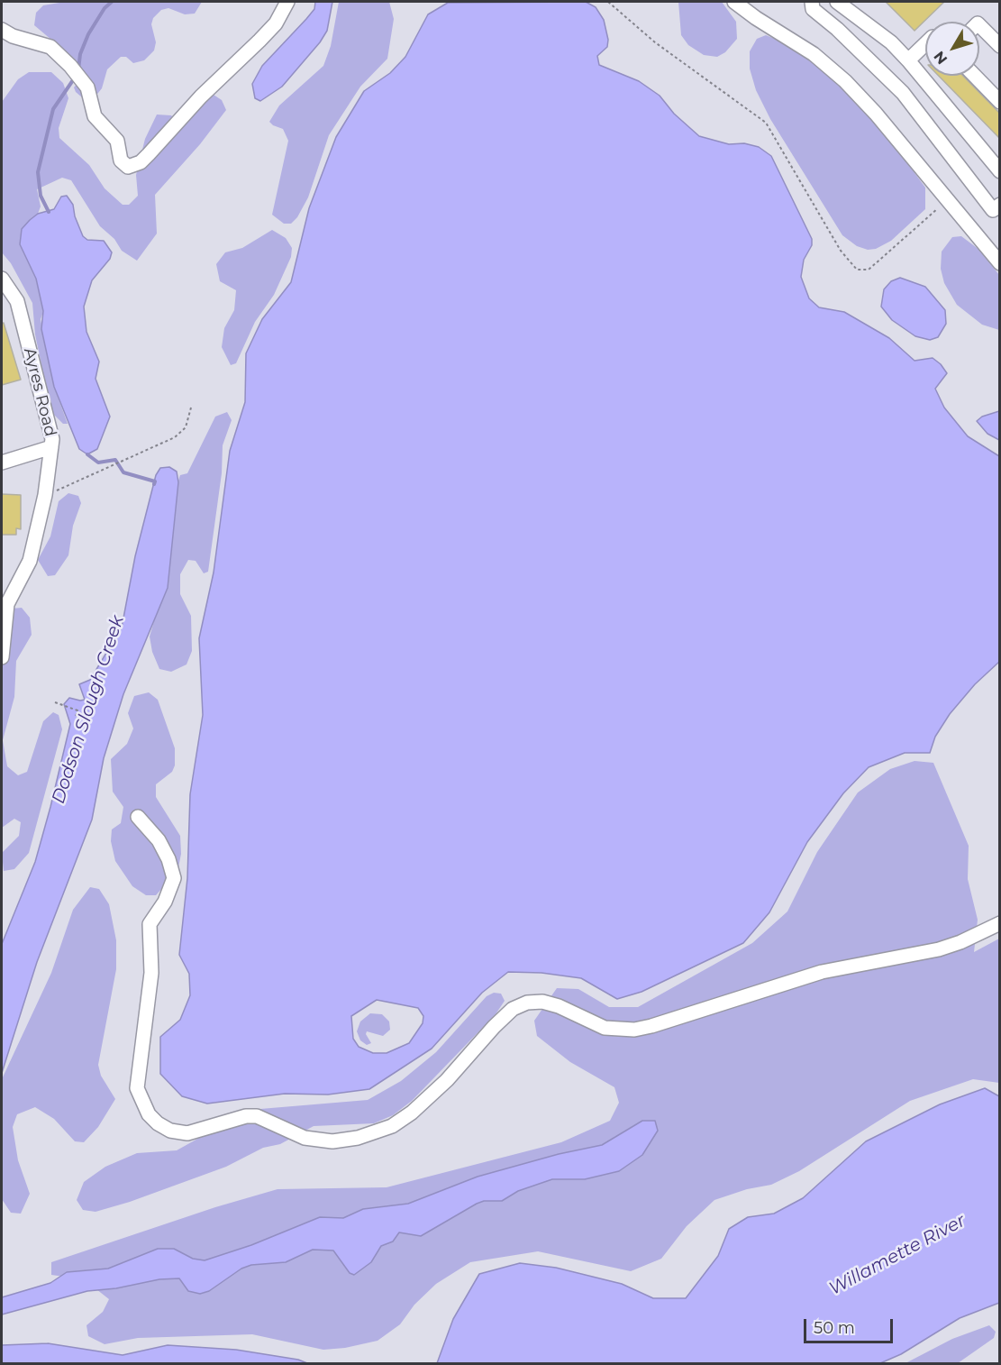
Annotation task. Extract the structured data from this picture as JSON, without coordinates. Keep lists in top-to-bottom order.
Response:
{
  "streets": {
    "street": ["Ayres Road"]
  },
  "water": ["Dodson Slough Creek", "Willamette River"],
  "scale_bar": "50 m",
  "north": "bottom left"
}
